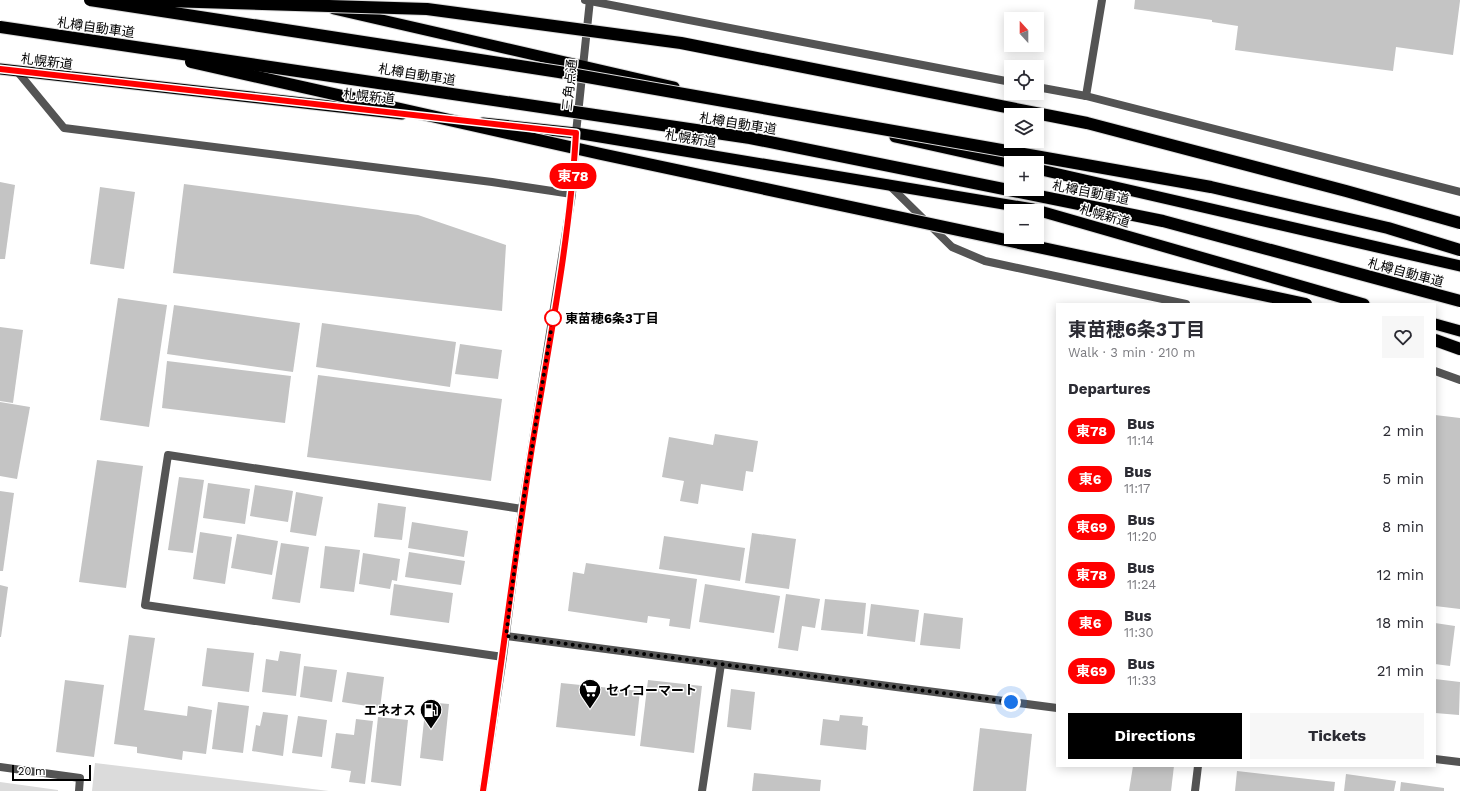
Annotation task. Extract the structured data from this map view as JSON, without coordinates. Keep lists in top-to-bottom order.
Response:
{
  "streets": {
    "highway": ["札樽自動車道", "札幌新道"],
    "street": ["三角点通"]
  },
  "crossings": [
    ["札幌新道", "三角点通"]
  ],
  "places": {
    "other": ["東苗穂6条3丁目"],
    "supermarket": ["セイコーマート"],
    "fuel station": ["エネオス"]
  },
  "lines": ["bus line 東78"],
  "scale_bar": "20 m",
  "north": "top",
  "page": {
    "on_map": "東78",
    "map_buttons": ["+", "−"],
    "heading": [
      ["東苗穂6条3丁目", "Walk · 3 min · 210 m"],
      "Departures"
    ],
    "list": [
      {
        "mark": "東78",
        "name": "Bus",
        "note": "11:14",
        "value": "2 min"
      },
      {
        "mark": "東6",
        "name": "Bus",
        "note": "11:17",
        "value": "5 min"
      },
      {
        "mark": "東69",
        "name": "Bus",
        "note": "11:20",
        "value": "8 min"
      },
      {
        "mark": "東78",
        "name": "Bus",
        "note": "11:24",
        "value": "12 min"
      },
      {
        "mark": "東6",
        "name": "Bus",
        "note": "11:30",
        "value": "18 min"
      },
      {
        "mark": "東69",
        "name": "Bus",
        "note": "11:33",
        "value": "21 min"
      }
    ],
    "buttons": ["Directions", "Tickets"],
    "scale": "20 m"
  }
}
